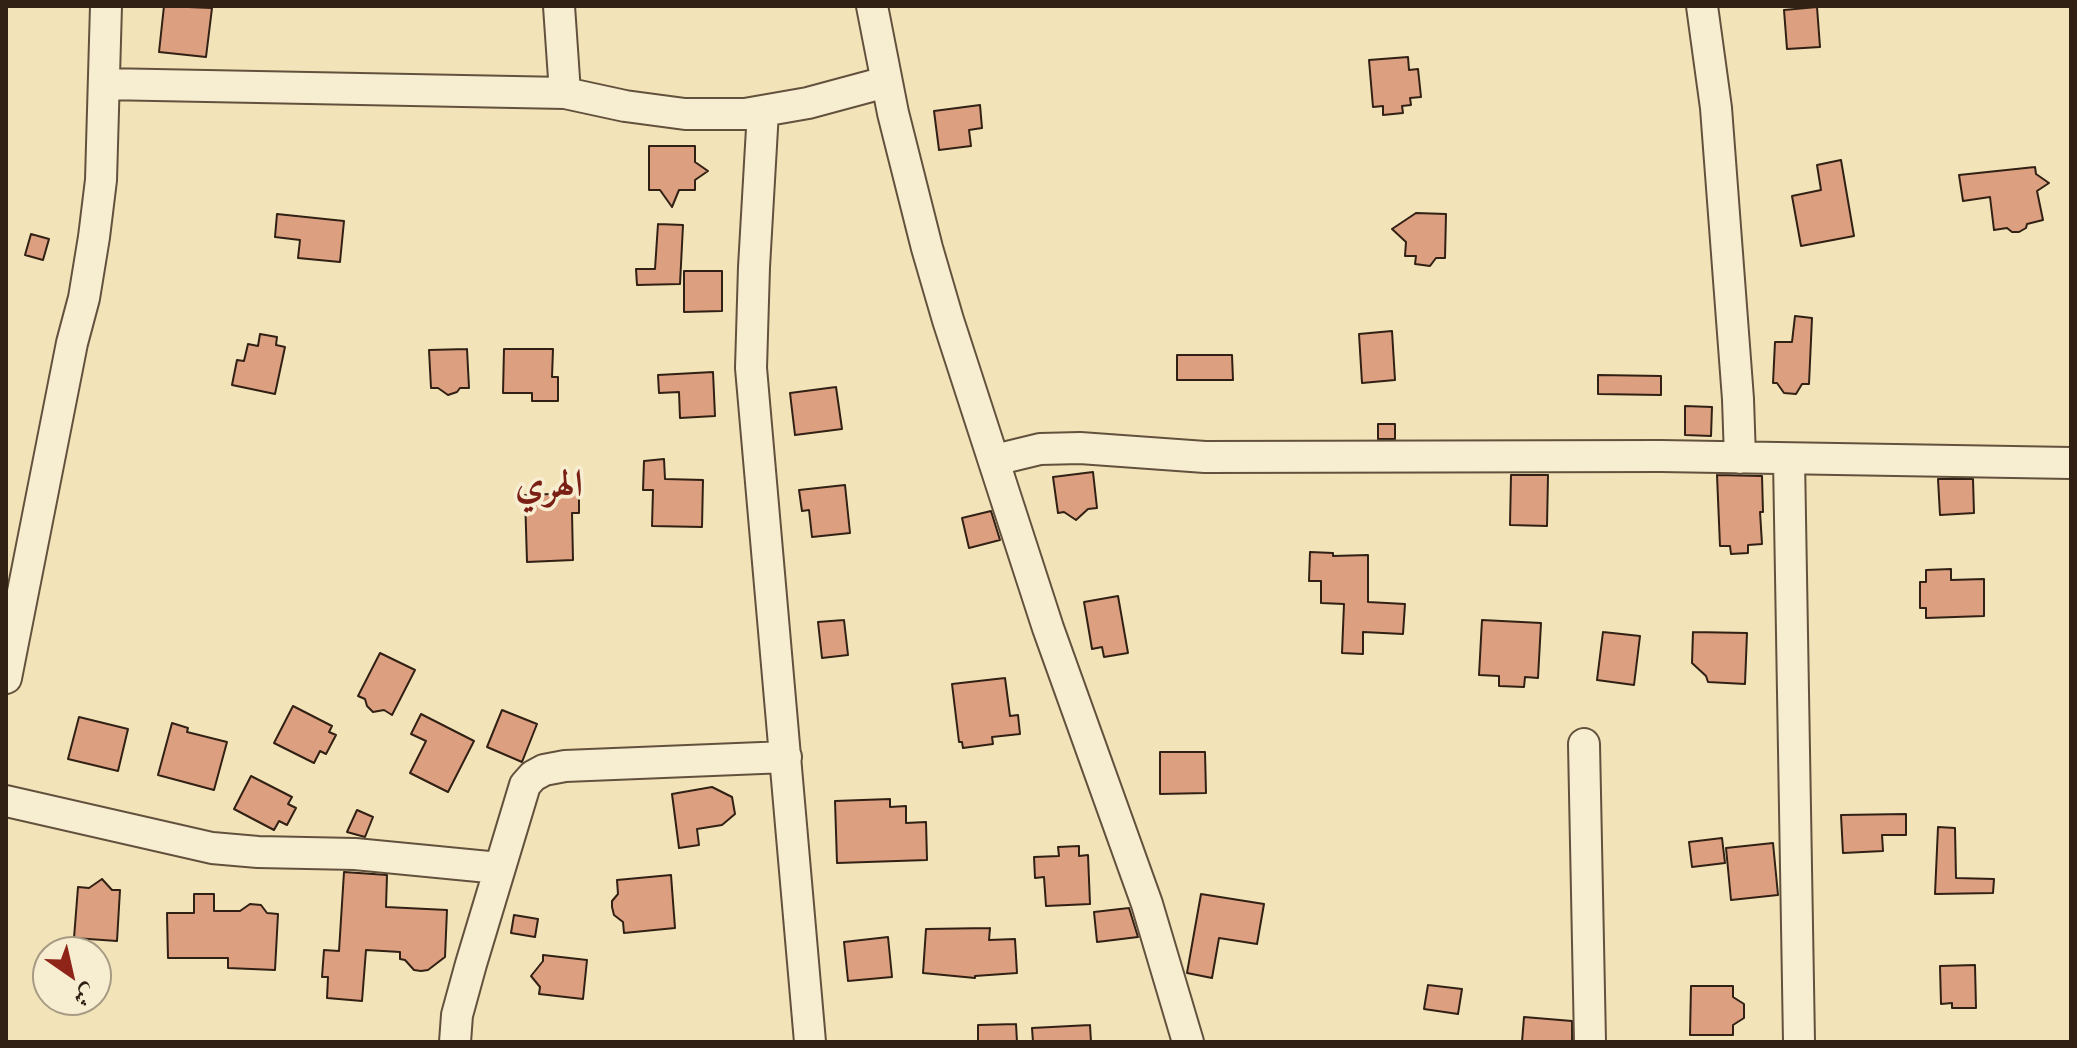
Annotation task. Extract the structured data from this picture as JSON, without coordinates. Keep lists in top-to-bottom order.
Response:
{
  "districts": ["الهري"],
  "north": "bottom right"
}
